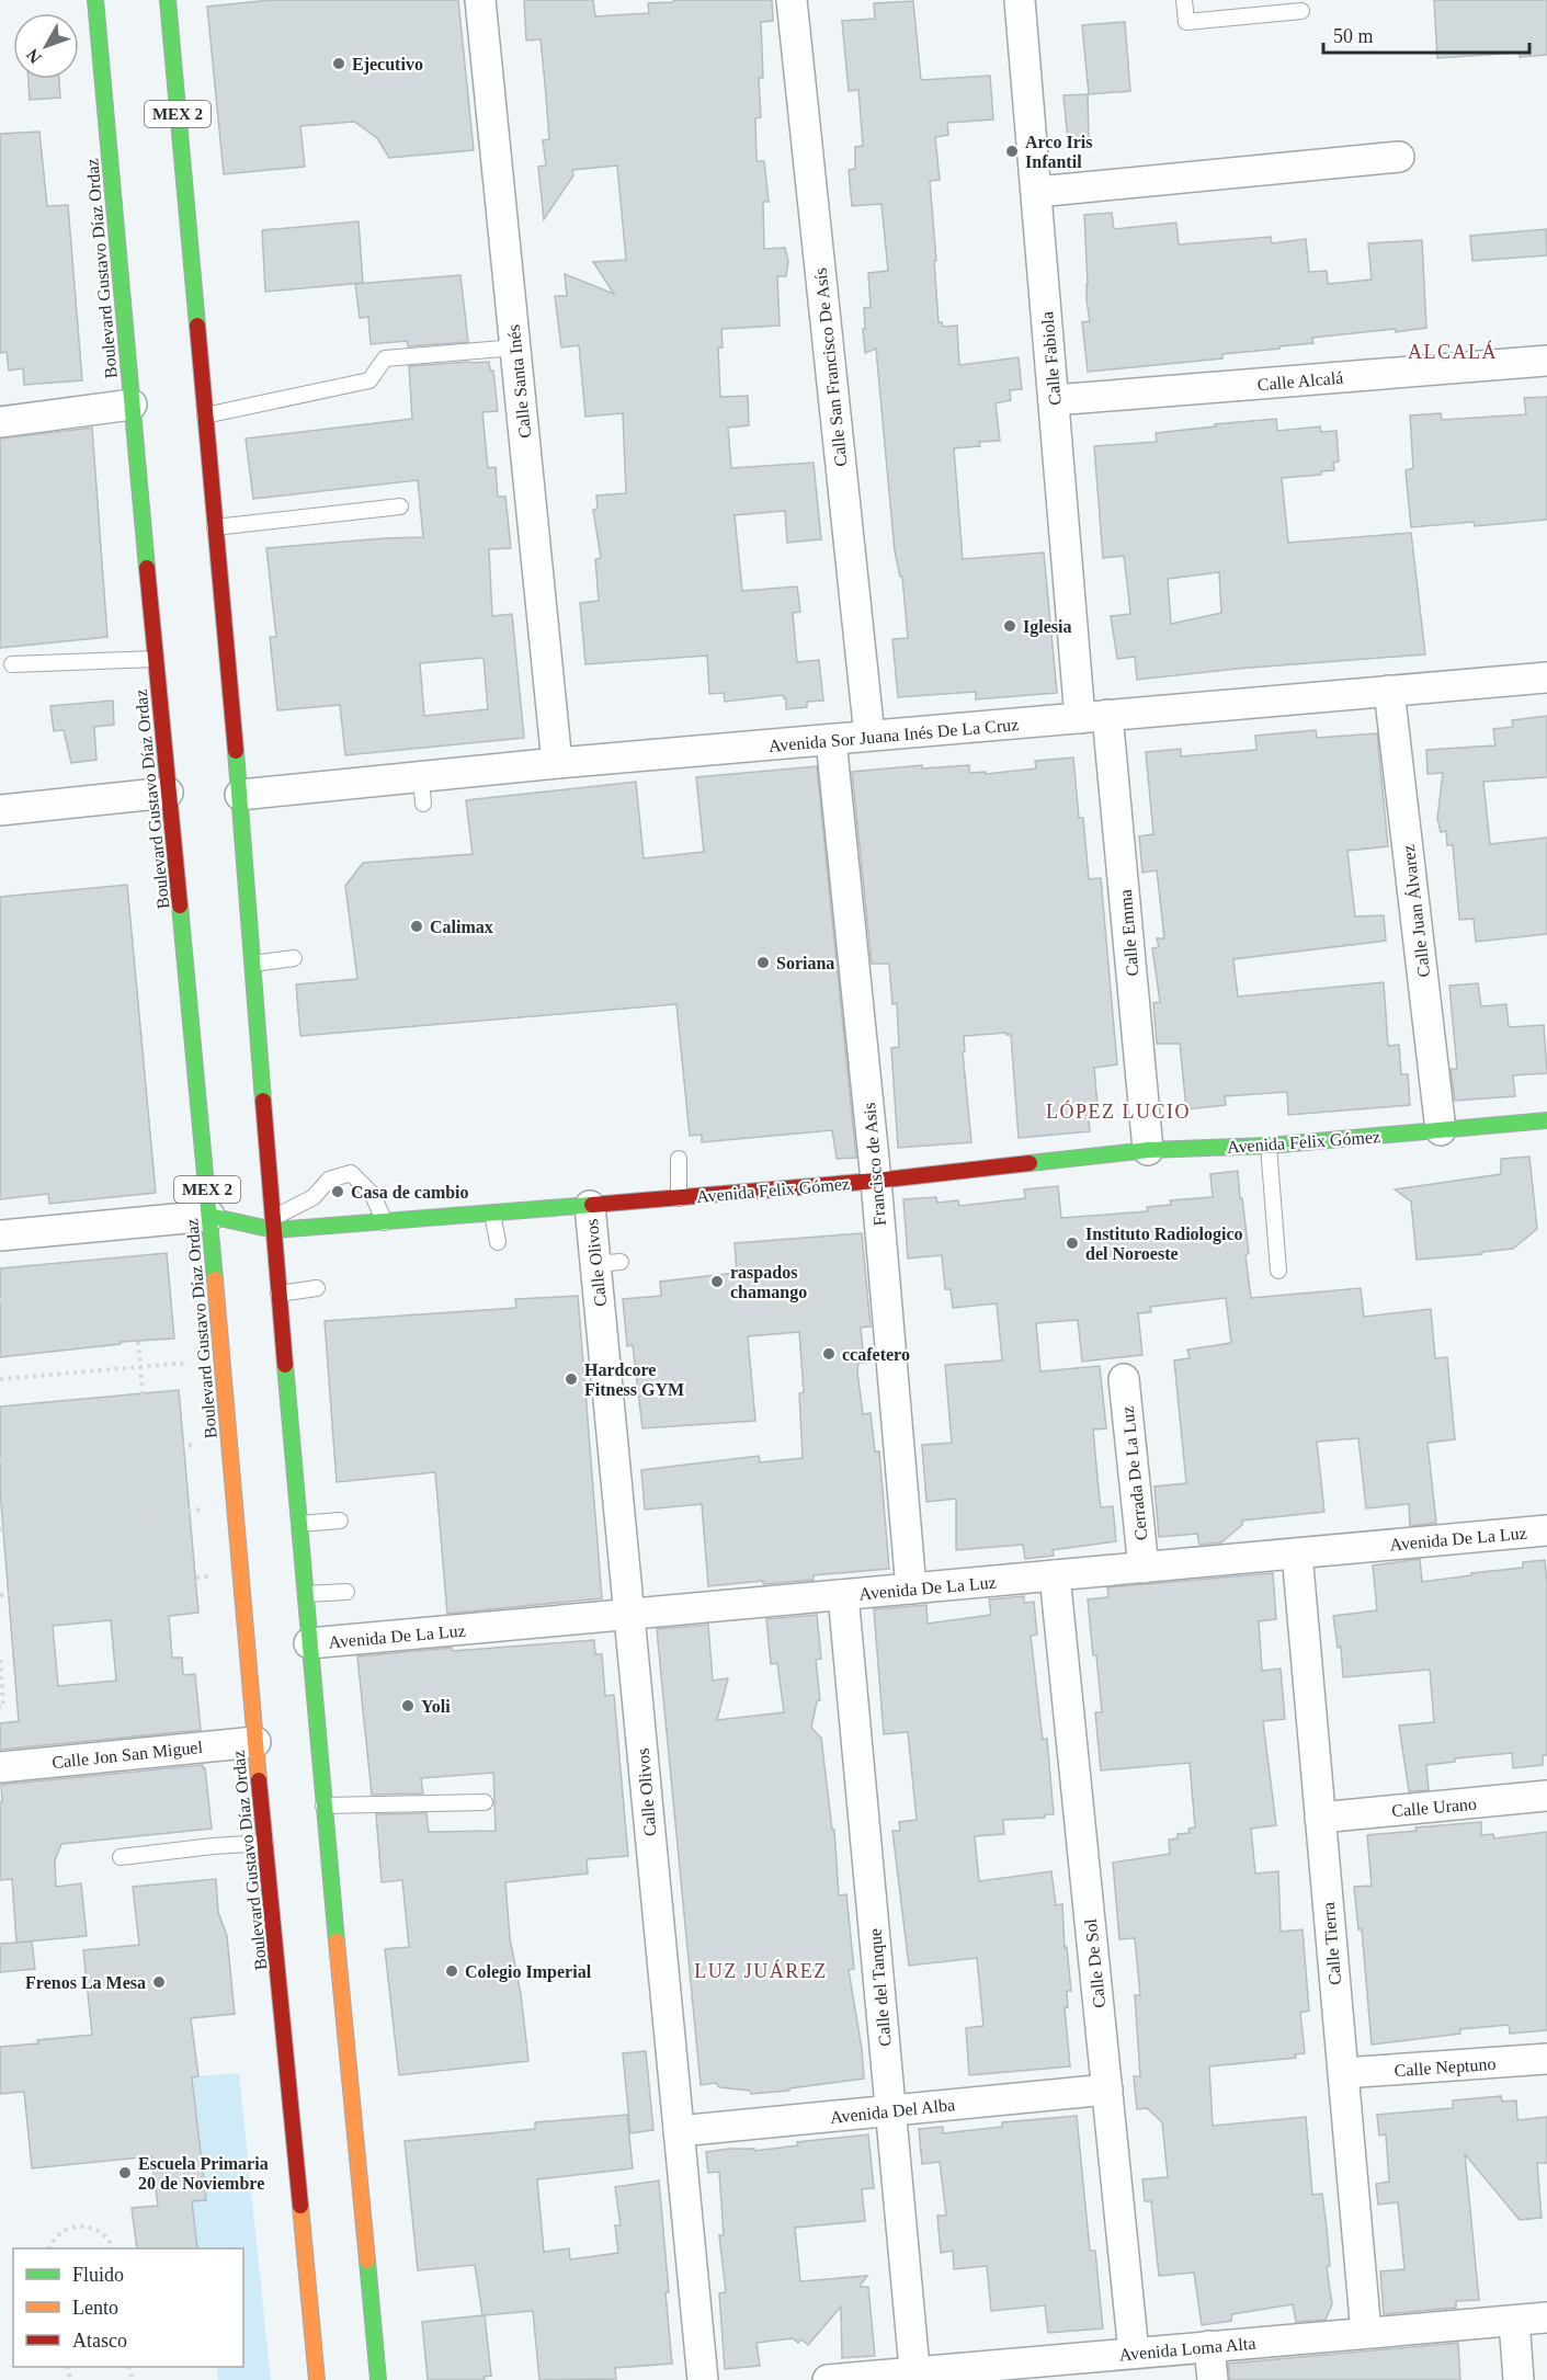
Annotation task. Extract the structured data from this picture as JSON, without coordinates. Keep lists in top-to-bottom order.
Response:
{
  "streets": {
    "main road": ["MEX 2", "Boulevard Gustavo Díaz Ordaz", "Avenida Felix Gómez"],
    "street": [
      "Calle Fabiola",
      "Calle San Francisco De Asís",
      "Calle Alcalá",
      "Calle Santa Inés",
      "Avenida Sor Juana Inés De La Cruz",
      "Calle Juan Álvarez",
      "Calle Emma",
      "Francisco de Asis",
      "Calle Olivos",
      "Cerrada De La Luz",
      "Avenida De La Luz",
      "Calle Jon San Miguel",
      "Calle Urano",
      "Calle Tierra",
      "Calle De Sol",
      "Calle del Tanque",
      "Calle Neptuno",
      "Avenida Del Alba",
      "Avenida Loma Alta"
    ]
  },
  "crossings": [
    ["MEX 2", "Avenida Sor Juana Inés De La Cruz"],
    ["MEX 2", "Avenida Felix Gómez"],
    ["MEX 2", "Avenida De La Luz"],
    ["Boulevard Gustavo Díaz Ordaz", "Avenida Felix Gómez"],
    ["Boulevard Gustavo Díaz Ordaz", "Calle Jon San Miguel"],
    ["Calle Fabiola", "Calle Alcalá"],
    ["Calle Fabiola", "Avenida Sor Juana Inés De La Cruz"],
    ["Calle Fabiola", "Calle Emma"],
    ["Calle San Francisco De Asís", "Avenida Sor Juana Inés De La Cruz"],
    ["Calle Santa Inés", "Avenida Sor Juana Inés De La Cruz"],
    ["Avenida Sor Juana Inés De La Cruz", "Calle Juan Álvarez"],
    ["Avenida Sor Juana Inés De La Cruz", "Calle Emma"],
    ["Avenida Sor Juana Inés De La Cruz", "Francisco de Asis"],
    ["Calle Juan Álvarez", "Avenida Felix Gómez"],
    ["Calle Emma", "Avenida Felix Gómez"],
    ["Avenida Felix Gómez", "Francisco de Asis"],
    ["Avenida Felix Gómez", "Calle Olivos"],
    ["Francisco de Asis", "Avenida De La Luz"],
    ["Calle Olivos", "Avenida De La Luz"],
    ["Calle Olivos", "Avenida Del Alba"],
    ["Cerrada De La Luz", "Avenida De La Luz"],
    ["Avenida De La Luz", "Calle Tierra"],
    ["Avenida De La Luz", "Calle De Sol"],
    ["Avenida De La Luz", "Calle del Tanque"],
    ["Calle Urano", "Calle Tierra"],
    ["Calle Tierra", "Calle Neptuno"],
    ["Calle Tierra", "Avenida Loma Alta"],
    ["Calle De Sol", "Avenida Del Alba"],
    ["Calle De Sol", "Avenida Loma Alta"],
    ["Calle del Tanque", "Avenida Del Alba"],
    ["Calle del Tanque", "Avenida Loma Alta"]
  ],
  "districts": ["ALCALÁ", "LÓPEZ LUCIO", "LUZ JUÁREZ"],
  "places": [
    "Ejecutivo",
    "Arco Iris Infantil",
    "Iglesia",
    "Calimax",
    "Soriana",
    "Casa de cambio",
    "Instituto Radiologico del Noroeste",
    "raspados chamango",
    "ccafetero",
    "Hardcore Fitness GYM",
    "Yoli",
    "Colegio Imperial",
    "Frenos La Mesa",
    "Escuela Primaria 20 de Noviembre"
  ],
  "legend": ["Fluido", "Lento", "Atasco"],
  "scale_bar": "50 m",
  "north": "bottom left"
}
